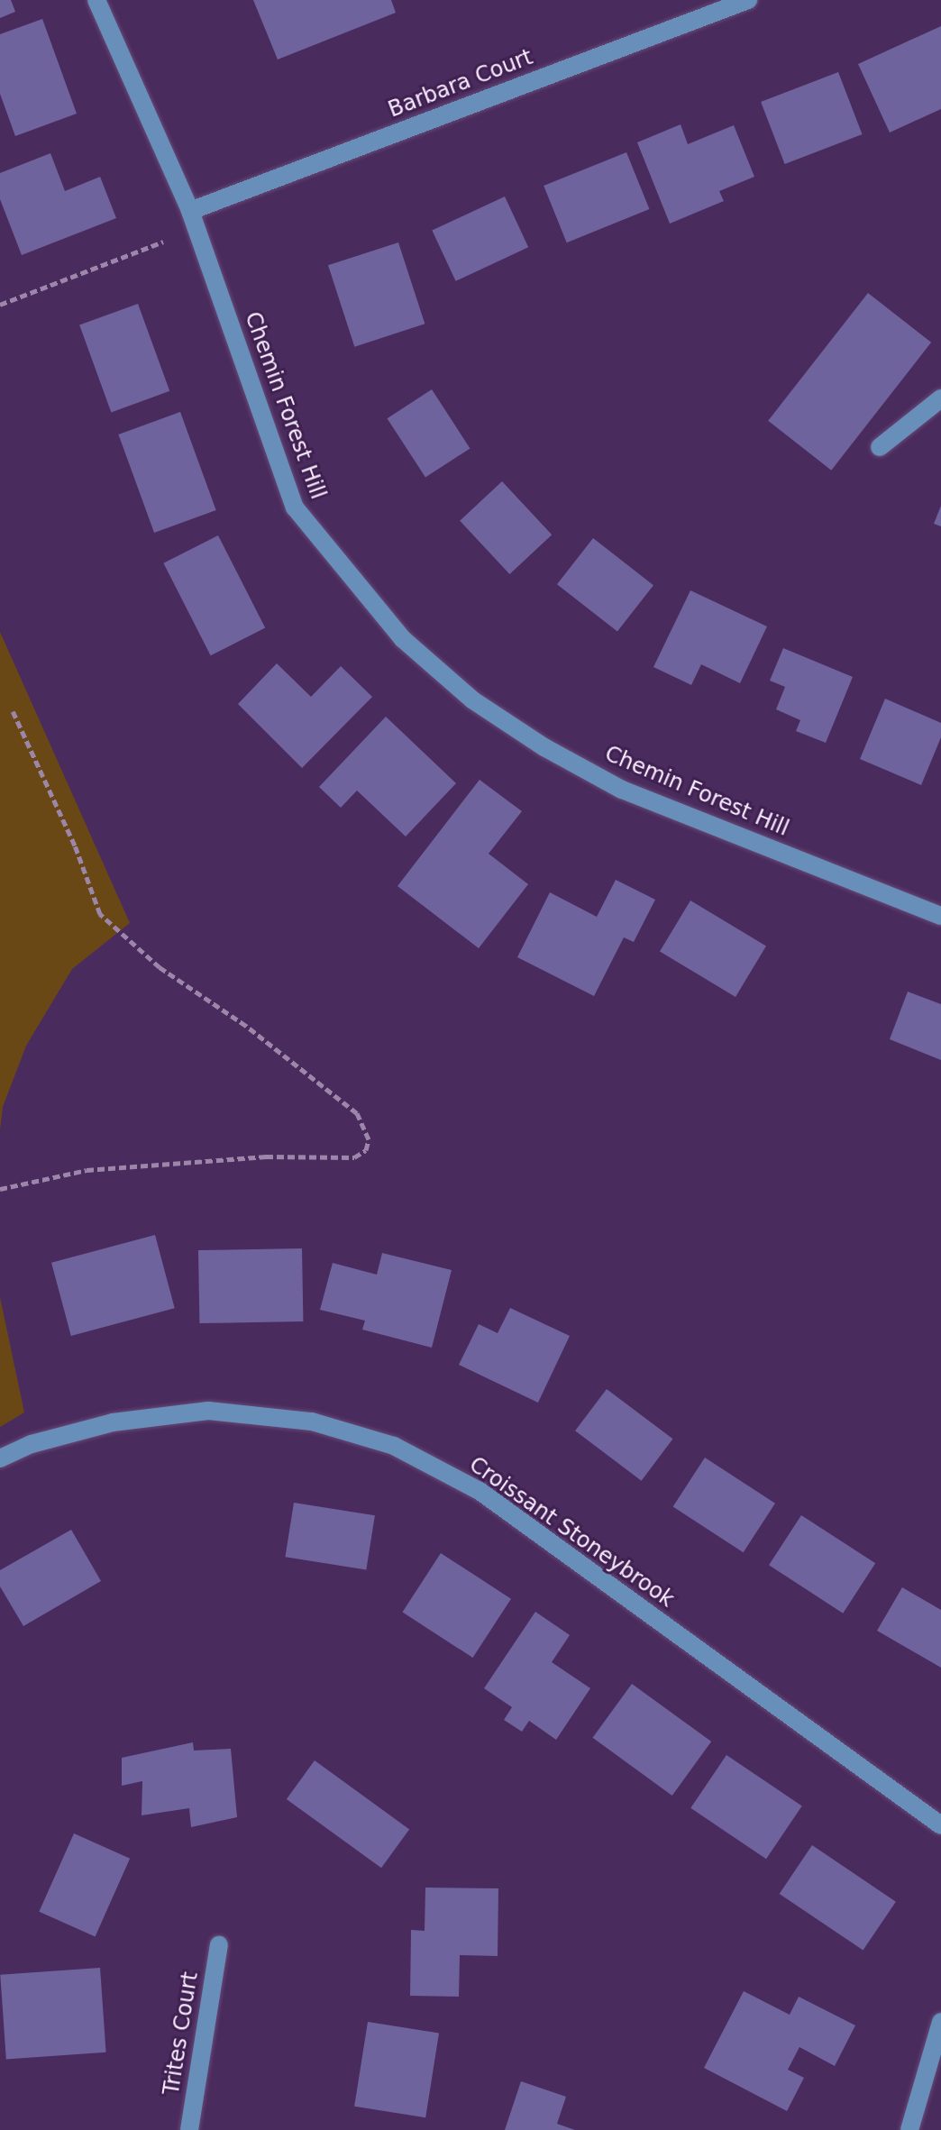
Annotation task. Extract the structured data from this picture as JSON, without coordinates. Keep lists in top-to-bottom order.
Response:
{
  "streets": {
    "street": [
      "Barbara Court",
      "Chemin Forest Hill",
      "Croissant Stoneybrook",
      "Trites Court"
    ]
  },
  "crossings": [
    ["Barbara Court", "Chemin Forest Hill"]
  ]
}
